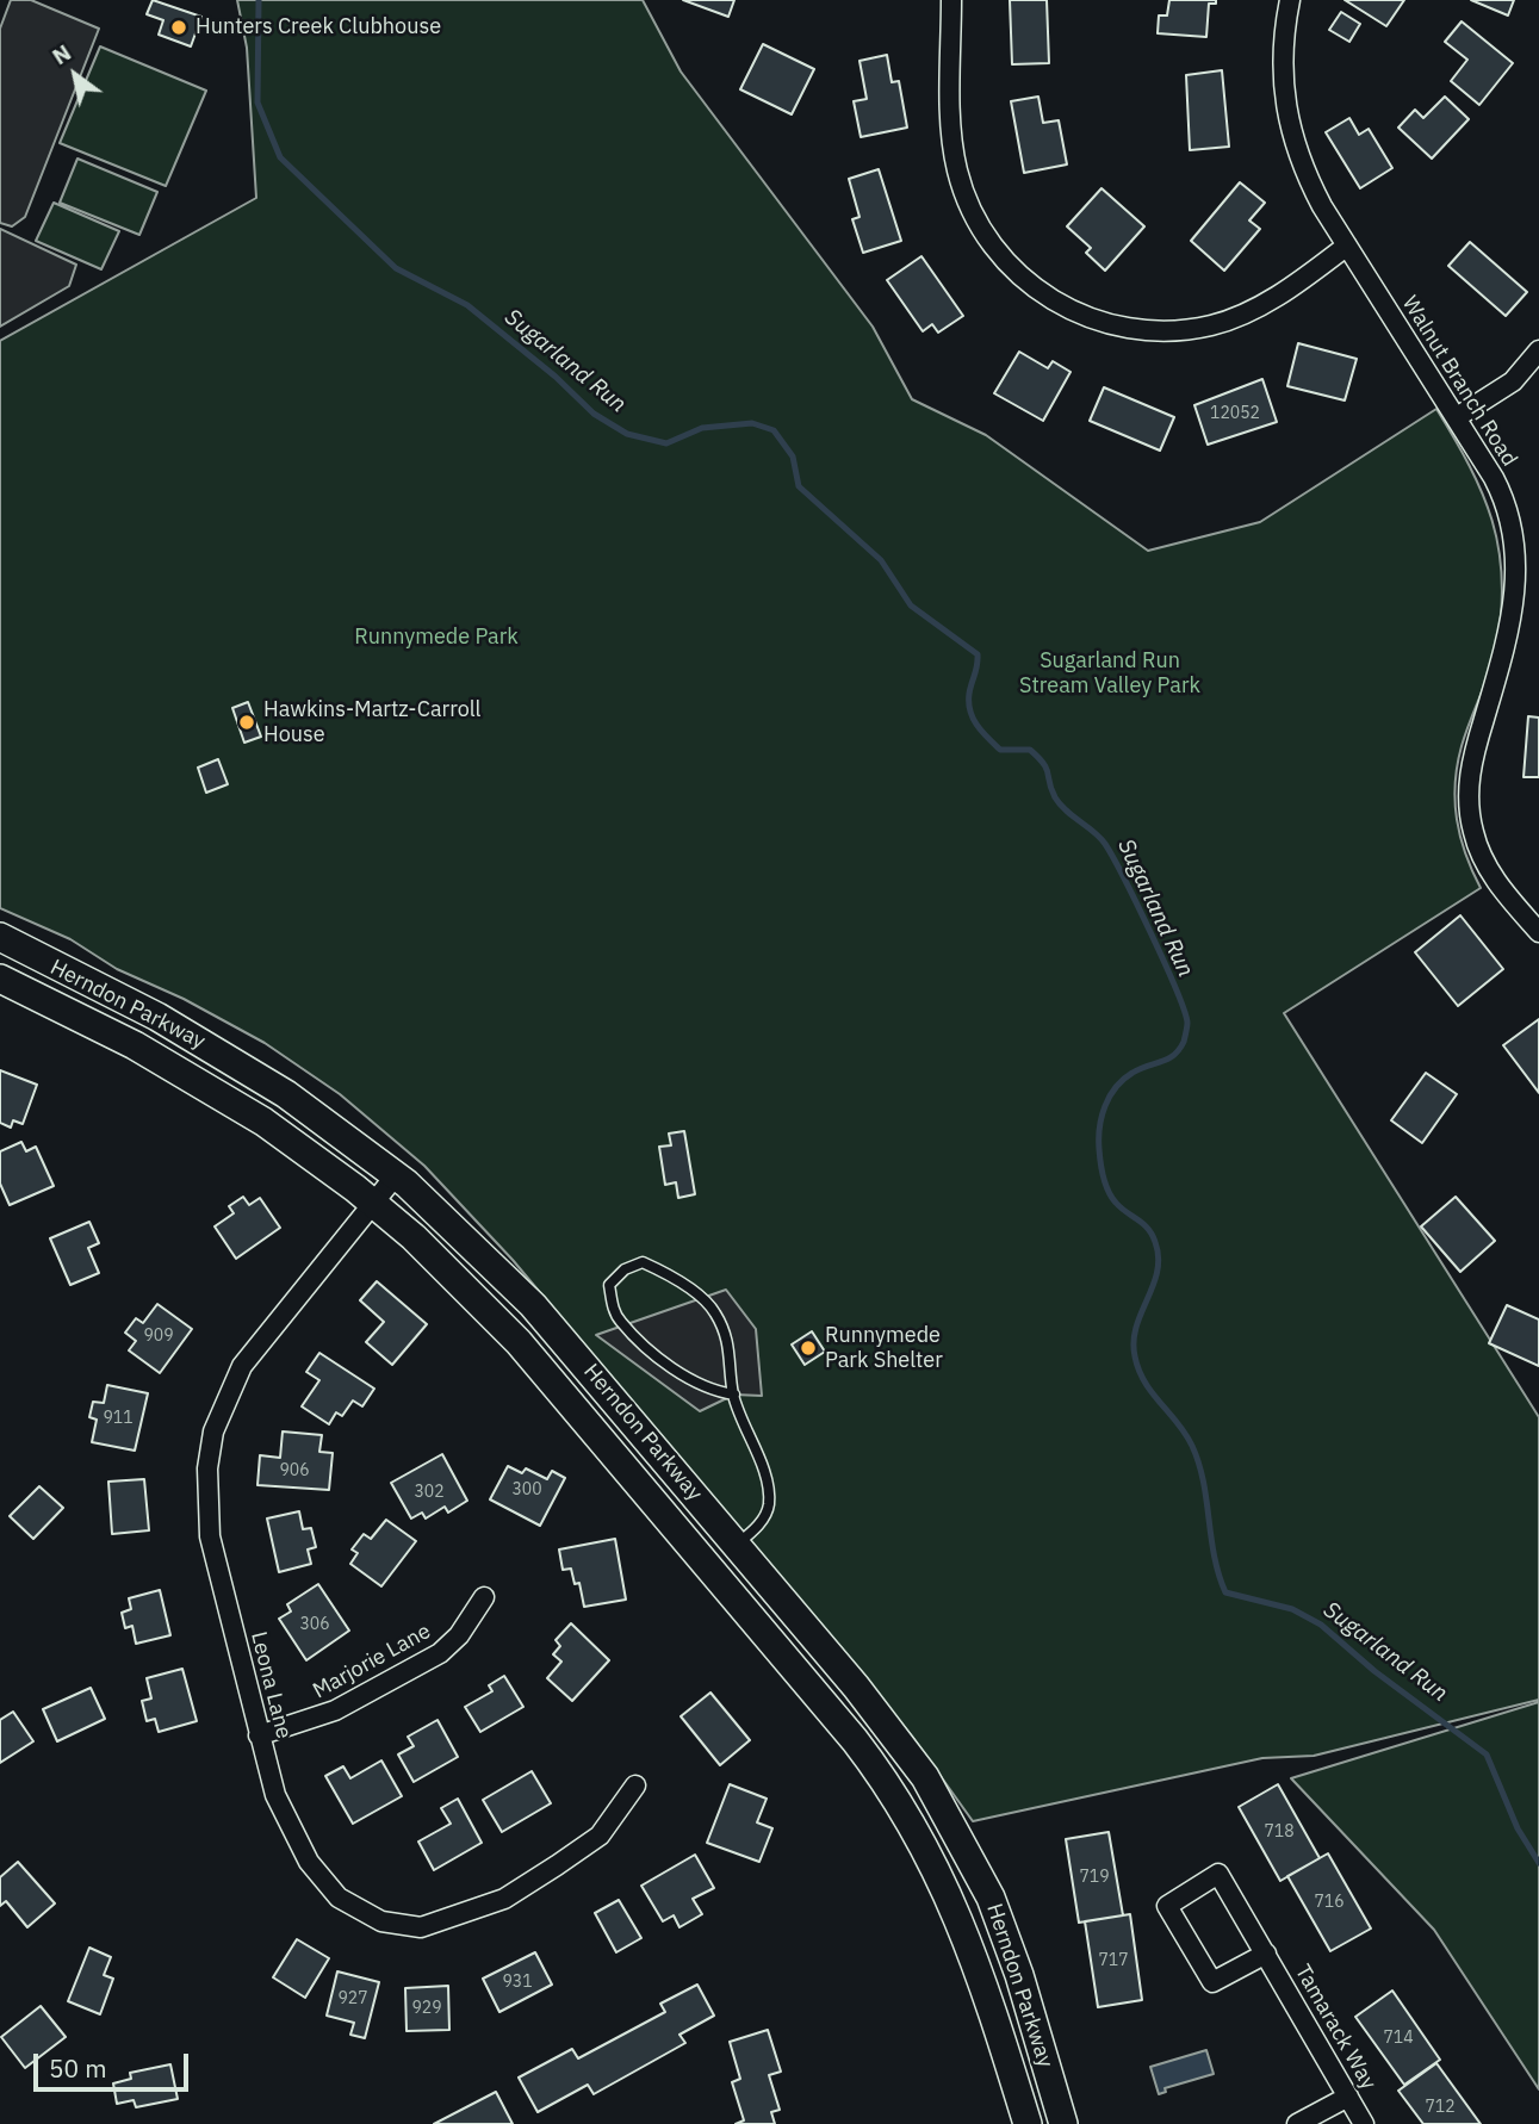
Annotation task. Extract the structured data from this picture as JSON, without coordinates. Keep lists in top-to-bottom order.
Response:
{
  "streets": {
    "main road": ["Herndon Parkway"],
    "street": [
      "Walnut Branch Road",
      "Marjorie Lane",
      "Leona Lane",
      "Tamarack Way"
    ]
  },
  "crossings": [
    ["Herndon Parkway", "Leona Lane"],
    ["Marjorie Lane", "Leona Lane"]
  ],
  "water": ["Sugarland Run"],
  "parks": ["Runnymede Park", "Sugarland Run Stream Valley Park"],
  "places": ["Hunters Creek Clubhouse", "Hawkins-Martz-Carroll House", "Runnymede Park Shelter"],
  "house_numbers": [
    "12052",
    "909",
    "911",
    "906",
    "300",
    "302",
    "306",
    "718",
    "719",
    "716",
    "717",
    "931",
    "927",
    "929",
    "714",
    "712"
  ],
  "scale_bar": "50 m",
  "north": "top left"
}
